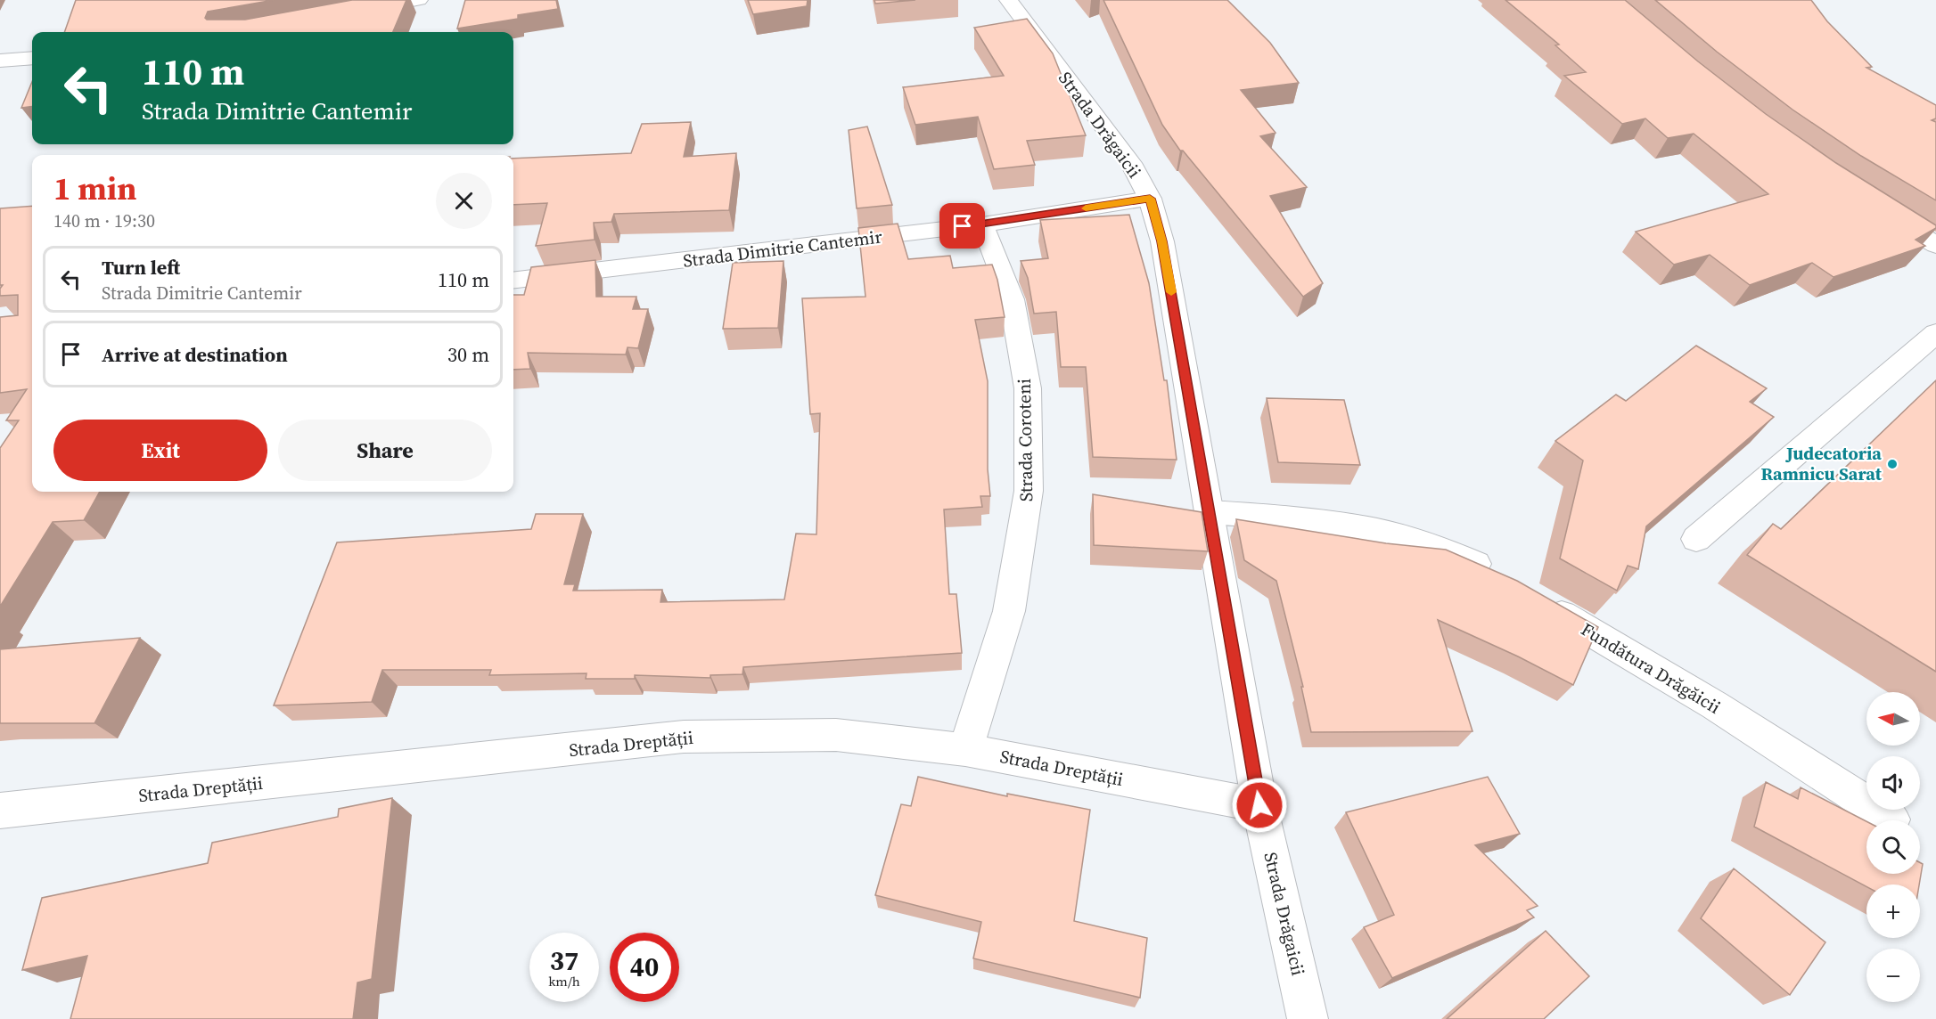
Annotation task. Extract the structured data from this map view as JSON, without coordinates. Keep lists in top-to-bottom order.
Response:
{
  "streets": {
    "street": [
      "Strada Drăgaicii",
      "Strada Dimitrie Cantemir",
      "Strada Coroteni",
      "Fundătura Drăgăicii",
      "Strada Dreptății"
    ]
  },
  "crossings": [
    ["Strada Drăgaicii", "Strada Dimitrie Cantemir"],
    ["Strada Drăgaicii", "Strada Dreptății"],
    ["Strada Dimitrie Cantemir", "Strada Coroteni"],
    ["Strada Coroteni", "Strada Dreptății"]
  ],
  "places": ["Judecatoria Ramnicu Sarat"],
  "north": "left",
  "page": {
    "turn": ["110 m", "Strada Dimitrie Cantemir"],
    "heading": ["1 min", "140 m · 19:30"],
    "list": [
      {
        "name": "Turn left",
        "note": "Strada Dimitrie Cantemir",
        "value": "110 m"
      },
      {
        "name": "Arrive at destination",
        "value": "30 m"
      }
    ],
    "buttons": ["Exit", "Share"],
    "map_buttons": ["+", "−"],
    "speed": "37 km/h",
    "limit": "40"
  }
}
